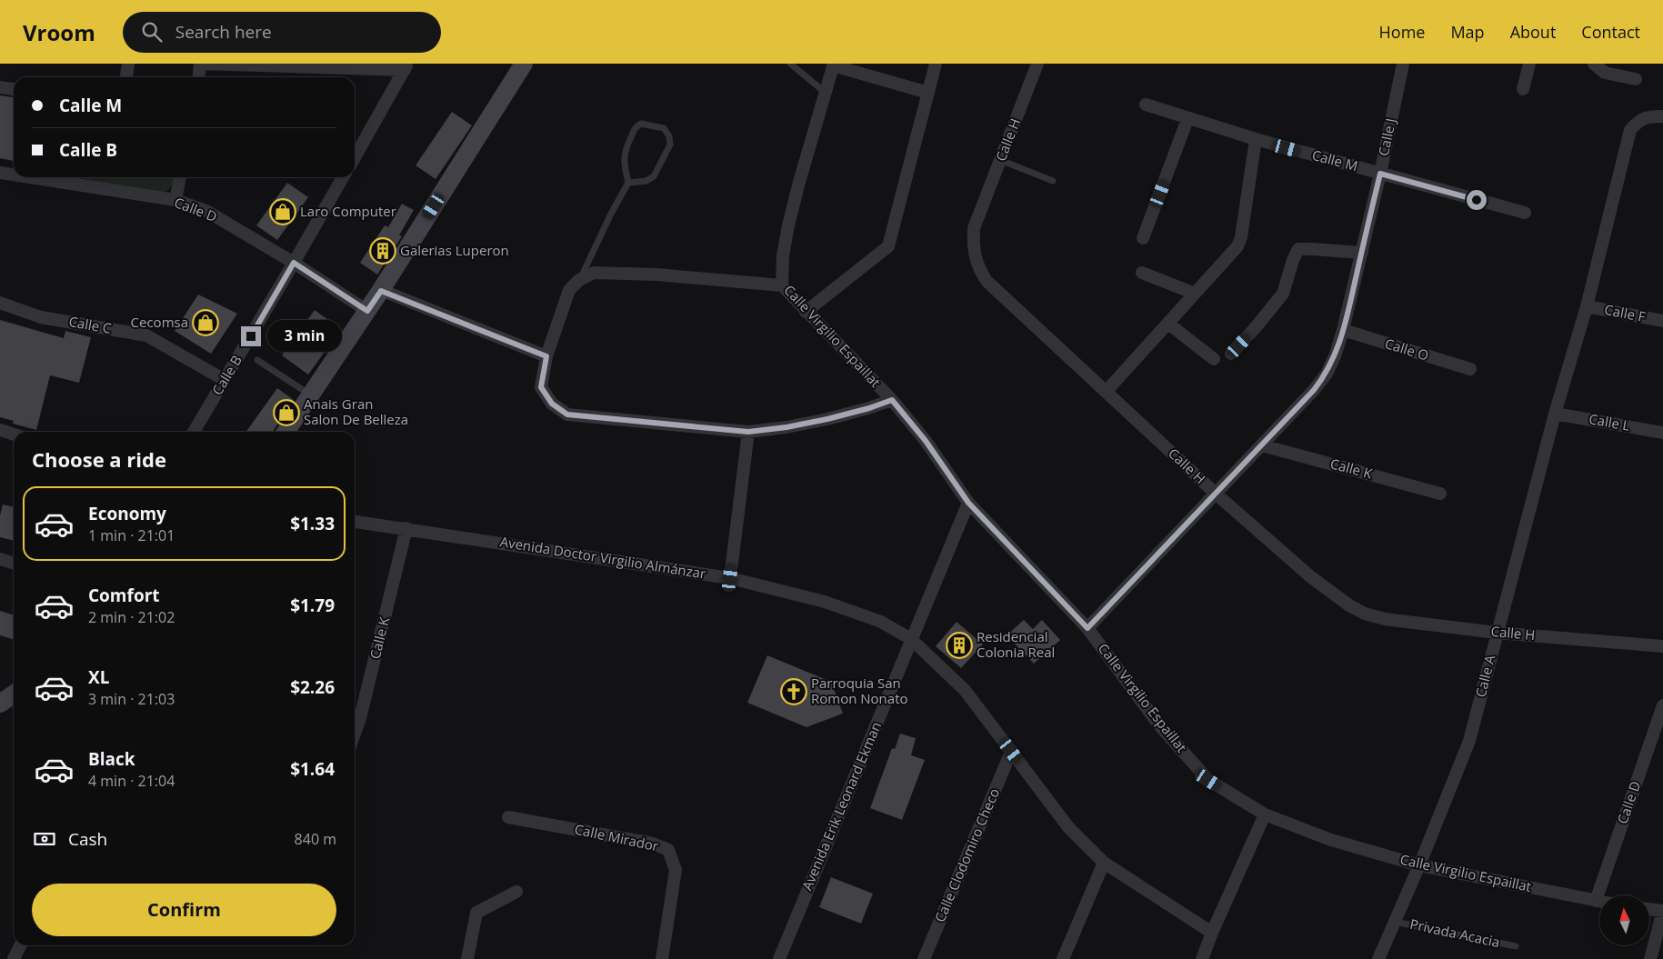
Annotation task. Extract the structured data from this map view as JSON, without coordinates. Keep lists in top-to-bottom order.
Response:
{
  "streets": {
    "street": [
      "Calle J",
      "Calle H",
      "Calle M",
      "Calle D",
      "Calle F",
      "Calle C",
      "Calle Virgilio Espaillat",
      "Calle O",
      "Calle B",
      "Calle L",
      "Calle K",
      "Avenida Doctor Virgilio Almánzar",
      "Calle A",
      "Avenida Erik Leonard Ekman",
      "Calle Mirador",
      "Calle Clodomiro Checo"
    ],
    "lane": ["Privada Acacia"]
  },
  "crossings": [
    ["Calle J", "Calle H"],
    ["Calle J", "Calle M"],
    ["Calle J", "Calle Virgilio Espaillat"],
    ["Calle J", "Calle O"],
    ["Calle J", "Calle K"],
    ["Calle H", "Calle A"],
    ["Calle D", "Calle Virgilio Espaillat"],
    ["Calle D", "Calle B"],
    ["Calle F", "Calle A"],
    ["Calle C", "Calle B"],
    ["Calle Virgilio Espaillat", "Calle A"],
    ["Calle Virgilio Espaillat", "Avenida Erik Leonard Ekman"],
    ["Calle L", "Calle A"],
    ["Calle K", "Avenida Doctor Virgilio Almánzar"],
    ["Avenida Doctor Virgilio Almánzar", "Avenida Erik Leonard Ekman"],
    ["Avenida Doctor Virgilio Almánzar", "Calle Clodomiro Checo"],
    ["Calle A", "Privada Acacia"]
  ],
  "places": {
    "shop": ["Laro Computer", "Cecomsa", "Anais Gran Salon De Belleza"],
    "building": ["Galerias Luperon", "Residencial Colonia Real"],
    "church": ["Parroquia San Romon Nonato"]
  },
  "north": "top",
  "page": {
    "header": "Vroom",
    "search": "Search here",
    "nav": [
      "Home",
      "Map",
      "About",
      "Contact"
    ],
    "banner": ["Calle M", "Calle B"],
    "bubble": "3 min",
    "heading": "Choose a ride",
    "list": [
      {
        "name": "Economy",
        "note": "1 min · 21:01",
        "value": "$1.33"
      },
      {
        "name": "Comfort",
        "note": "2 min · 21:02",
        "value": "$1.79"
      },
      {
        "name": "XL",
        "note": "3 min · 21:03",
        "value": "$2.26"
      },
      {
        "name": "Black",
        "note": "4 min · 21:04",
        "value": "$1.64"
      }
    ],
    "pay": ["Cash", "840 m"],
    "buttons": "Confirm"
  }
}
